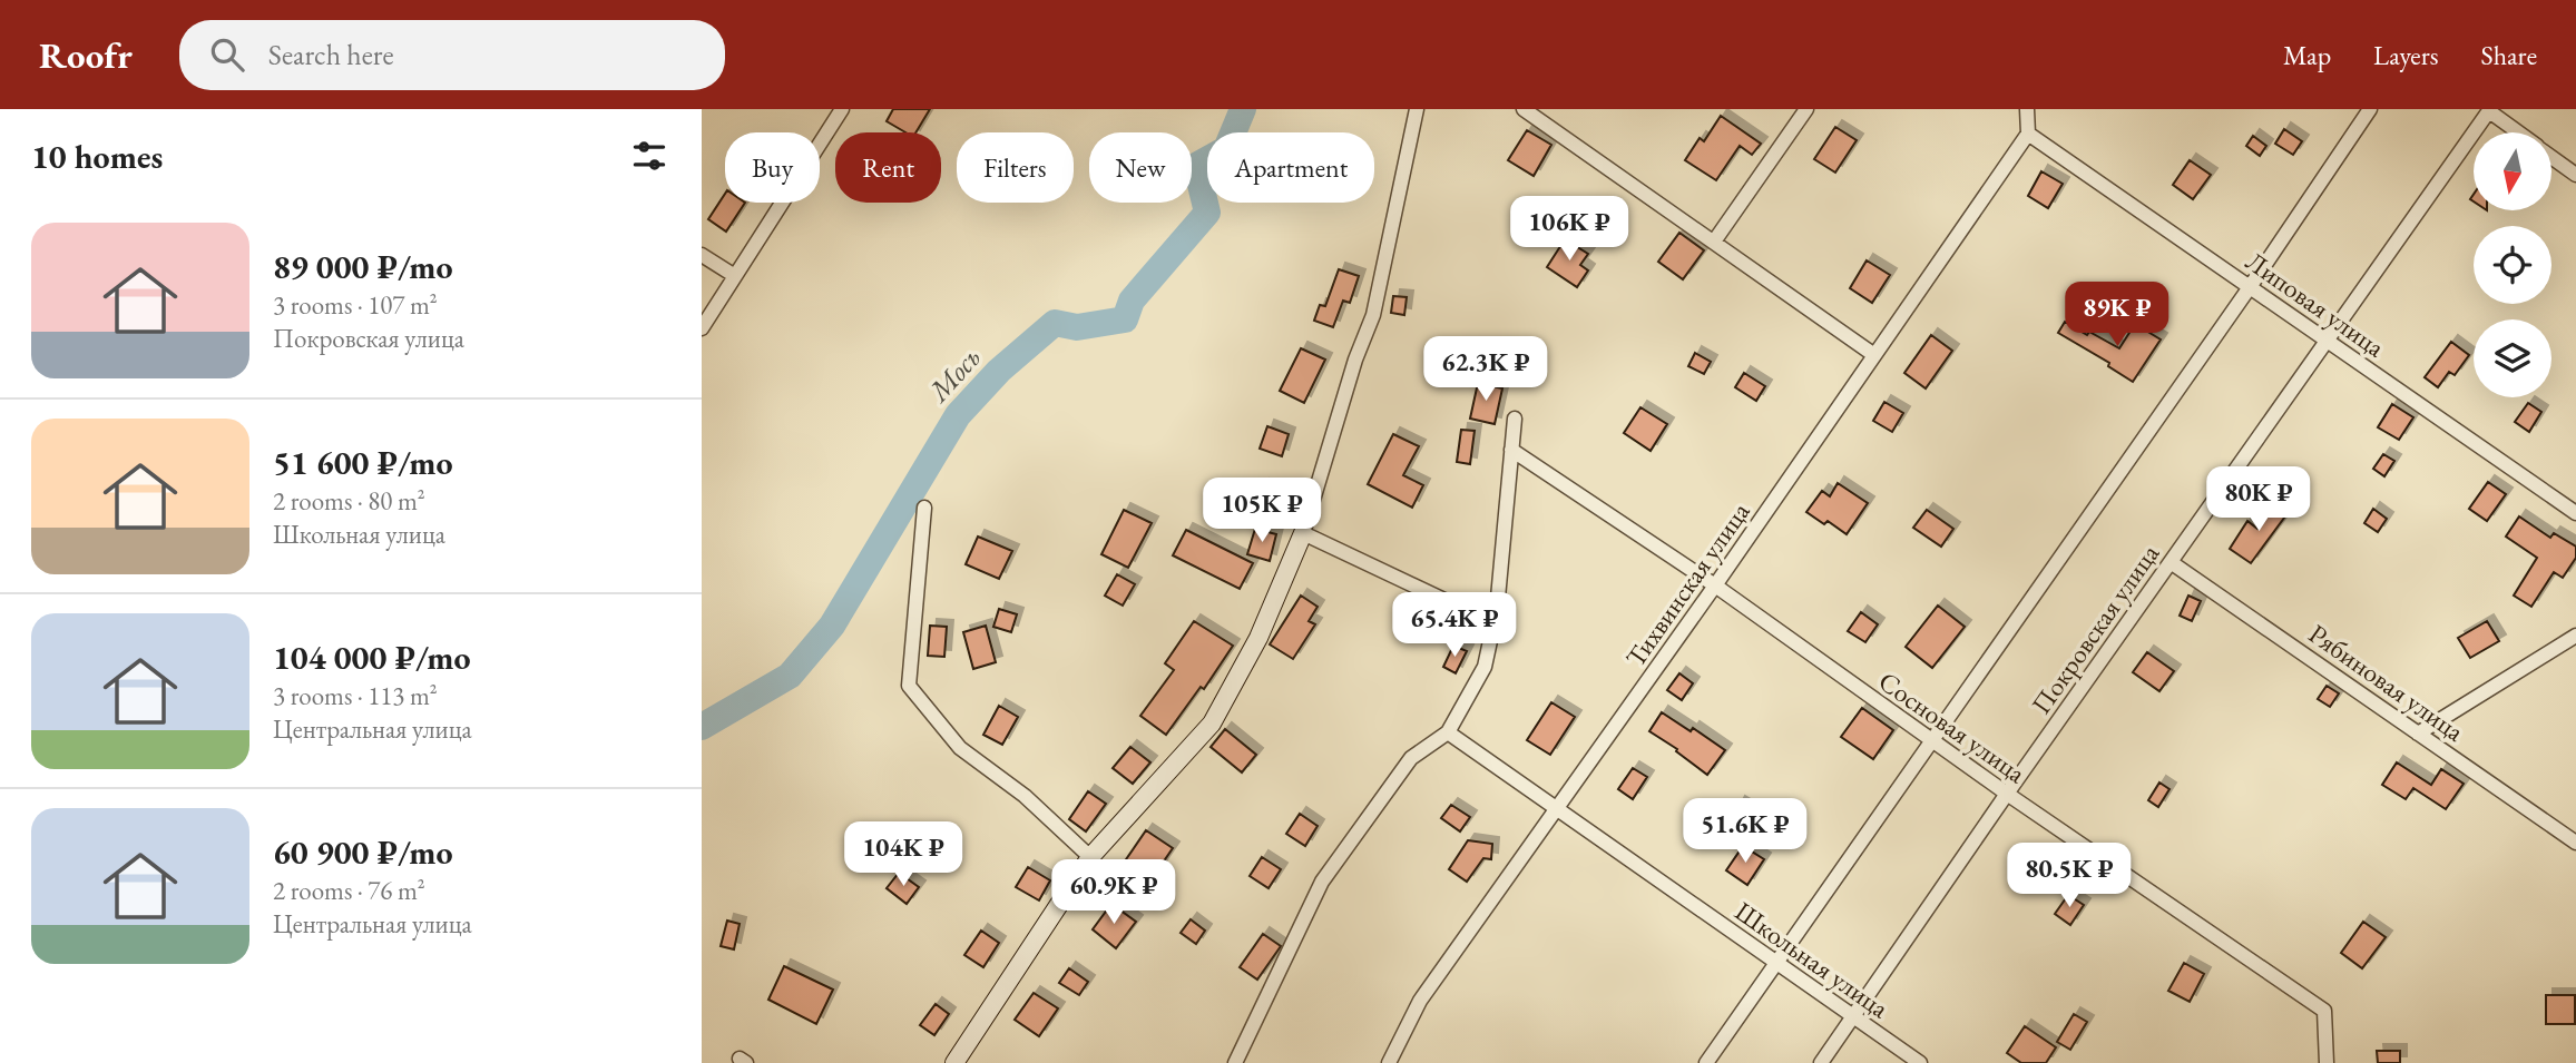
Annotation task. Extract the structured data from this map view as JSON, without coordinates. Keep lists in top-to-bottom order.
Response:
{
  "streets": {
    "street": [
      "Липовая улица",
      "Тихвинская улица",
      "Покровская улица",
      "Рябиновая улица",
      "Сосновая улица",
      "Школьная улица"
    ]
  },
  "crossings": [
    ["Липовая улица", "Тихвинская улица"],
    ["Липовая улица", "Покровская улица"],
    ["Тихвинская улица", "Сосновая улица"],
    ["Тихвинская улица", "Школьная улица"],
    ["Покровская улица", "Рябиновая улица"],
    ["Покровская улица", "Сосновая улица"],
    ["Покровская улица", "Школьная улица"]
  ],
  "water": ["Мось"],
  "north": "bottom",
  "page": {
    "header": "Roofr",
    "search": "Search here",
    "nav": ["Map", "Layers", "Share"],
    "heading": "10 homes",
    "chip": [
      "Buy",
      "Rent",
      "Filters",
      "New",
      "Apartment"
    ],
    "price": [
      "106K ₽",
      "89K ₽",
      "62.3K ₽",
      "80K ₽",
      "105K ₽",
      "65.4K ₽",
      "51.6K ₽",
      "104K ₽",
      "80.5K ₽",
      "60.9K ₽"
    ],
    "list": [
      {
        "name": "89 000 ₽/mo",
        "note": "3 rooms · 107 m² · Покровская улица"
      },
      {
        "name": "51 600 ₽/mo",
        "note": "2 rooms · 80 m² · Школьная улица"
      },
      {
        "name": "104 000 ₽/mo",
        "note": "3 rooms · 113 m² · Центральная улица"
      },
      {
        "name": "60 900 ₽/mo",
        "note": "2 rooms · 76 m² · Центральная улица"
      }
    ]
  }
}
